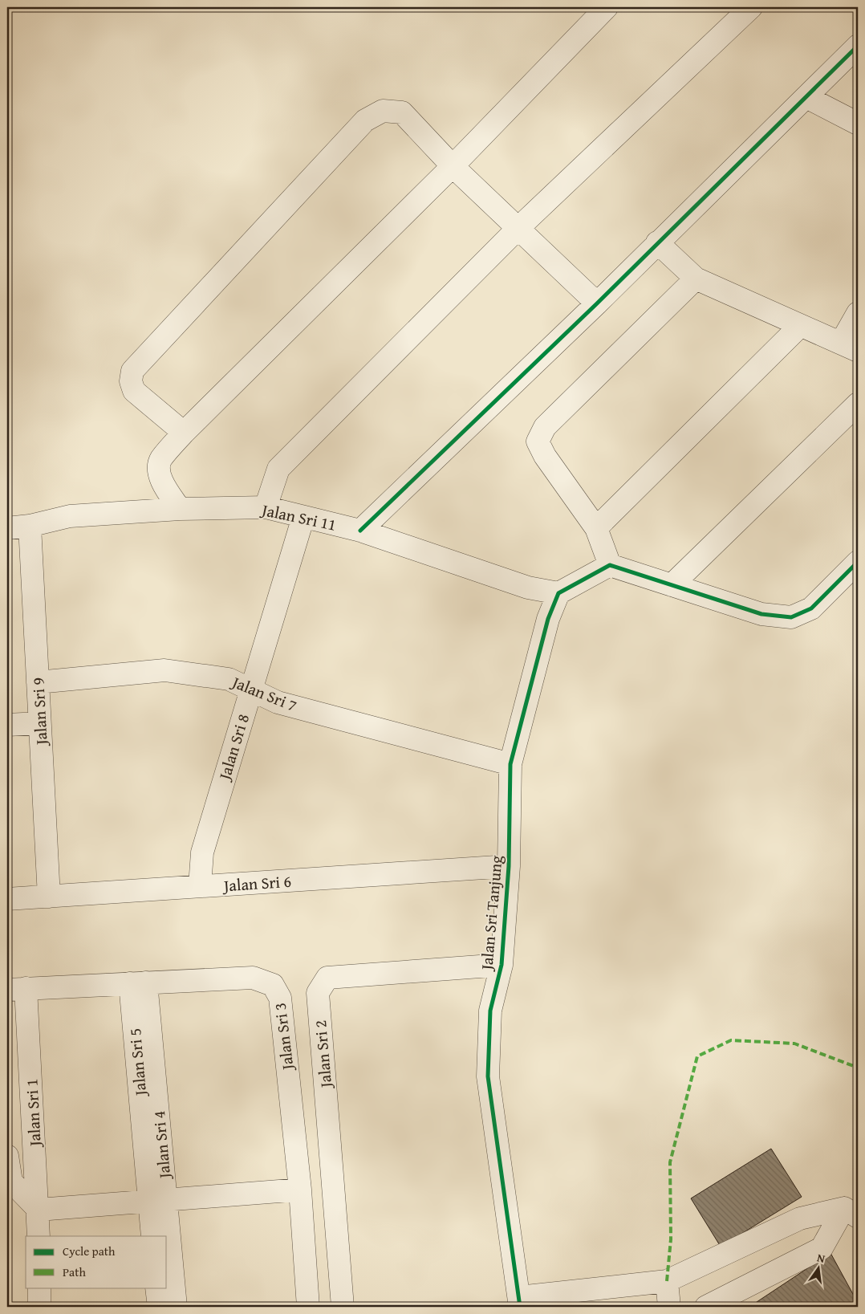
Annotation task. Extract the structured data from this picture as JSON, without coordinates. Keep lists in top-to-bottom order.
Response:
{
  "streets": {
    "street": [
      "Jalan Sri 11",
      "Jalan Sri 7",
      "Jalan Sri 9",
      "Jalan Sri 8",
      "Jalan Sri 6",
      "Jalan Sri Tanjung",
      "Jalan Sri 3",
      "Jalan Sri 2",
      "Jalan Sri 5",
      "Jalan Sri 1",
      "Jalan Sri 4"
    ]
  },
  "crossings": [
    ["Jalan Sri 11", "Jalan Sri 9"],
    ["Jalan Sri 11", "Jalan Sri 8"],
    ["Jalan Sri 11", "Jalan Sri Tanjung"],
    ["Jalan Sri 7", "Jalan Sri 9"],
    ["Jalan Sri 7", "Jalan Sri 8"],
    ["Jalan Sri 7", "Jalan Sri Tanjung"],
    ["Jalan Sri 9", "Jalan Sri 6"],
    ["Jalan Sri 8", "Jalan Sri 6"],
    ["Jalan Sri 6", "Jalan Sri Tanjung"],
    ["Jalan Sri Tanjung", "Jalan Sri 2"],
    ["Jalan Sri 3", "Jalan Sri 5"],
    ["Jalan Sri 3", "Jalan Sri 1"],
    ["Jalan Sri 5", "Jalan Sri 4"]
  ],
  "legend": ["Cycle path", "Path"],
  "north": "top"
}
